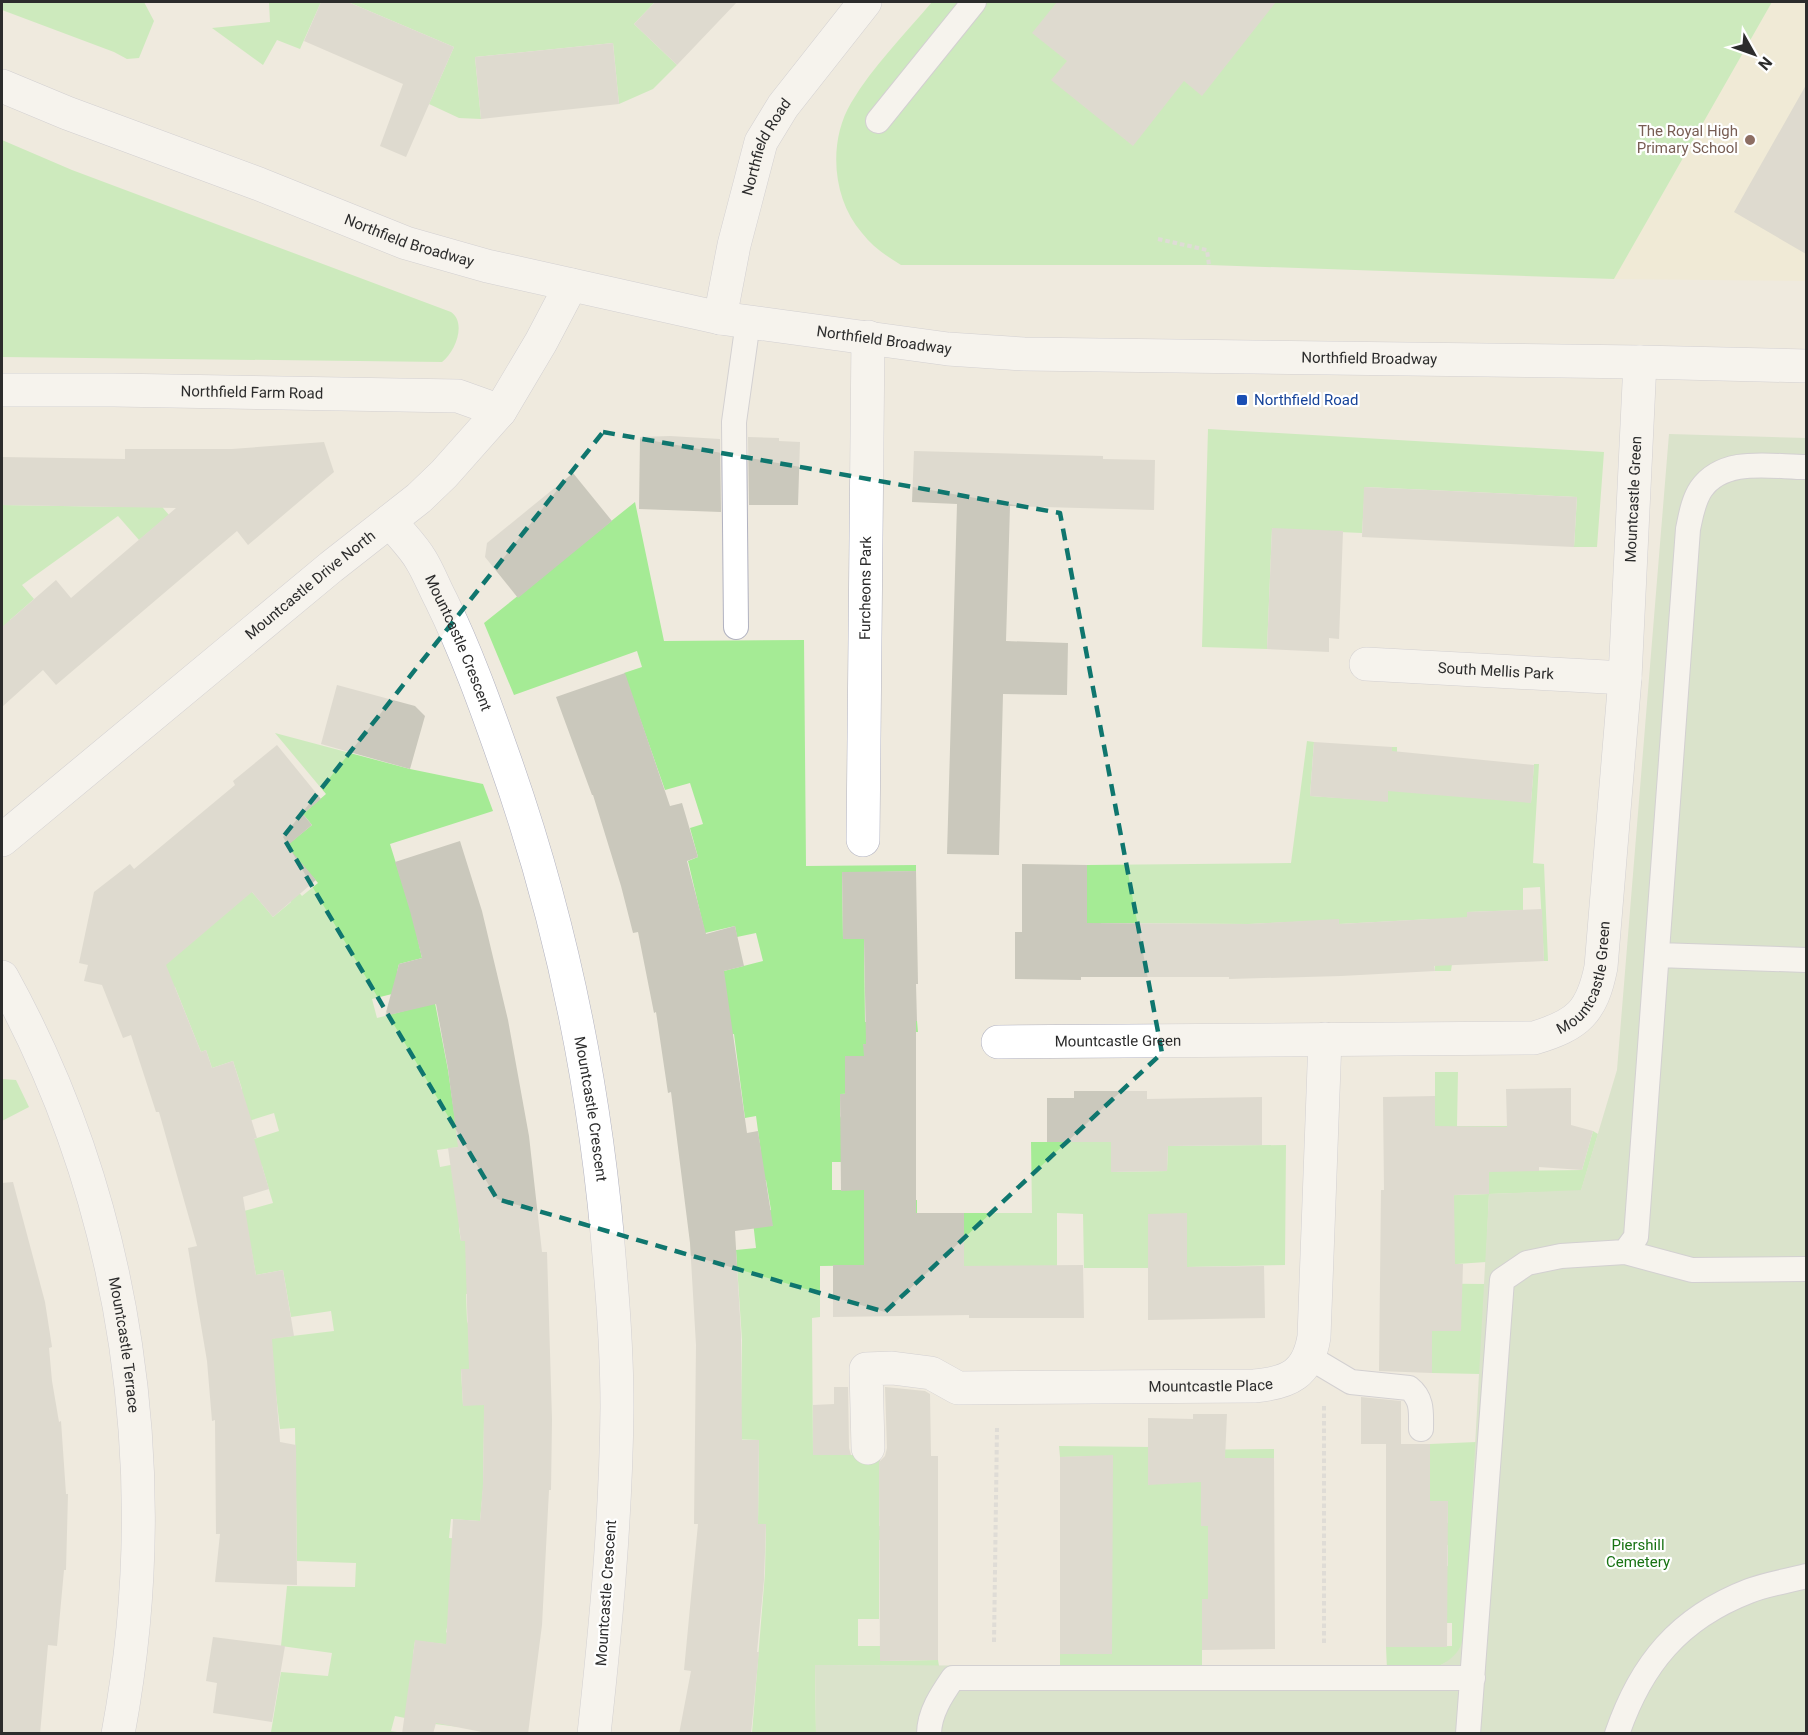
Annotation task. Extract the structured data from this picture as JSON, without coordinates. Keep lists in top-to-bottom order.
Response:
{
  "streets": {
    "street": [
      "Northfield Road",
      "Northfield Broadway",
      "Northfield Farm Road",
      "Mountcastle Green",
      "Mountcastle Drive North",
      "Furcheons Park",
      "Mountcastle Crescent",
      "South Mellis Park",
      "Mountcastle Terrace",
      "Mountcastle Place"
    ]
  },
  "crossings": [
    ["Northfield Road", "Northfield Broadway"],
    ["Northfield Broadway", "Mountcastle Green"],
    ["Northfield Broadway", "Mountcastle Drive North"],
    ["Northfield Broadway", "Furcheons Park"],
    ["Northfield Farm Road", "Mountcastle Drive North"],
    ["Mountcastle Green", "South Mellis Park"],
    ["Mountcastle Drive North", "Mountcastle Crescent"]
  ],
  "parks": ["Piershill Cemetery"],
  "places": {
    "other": ["The Royal High Primary School"],
    "transit": ["Northfield Road"]
  },
  "north": "bottom right"
}
